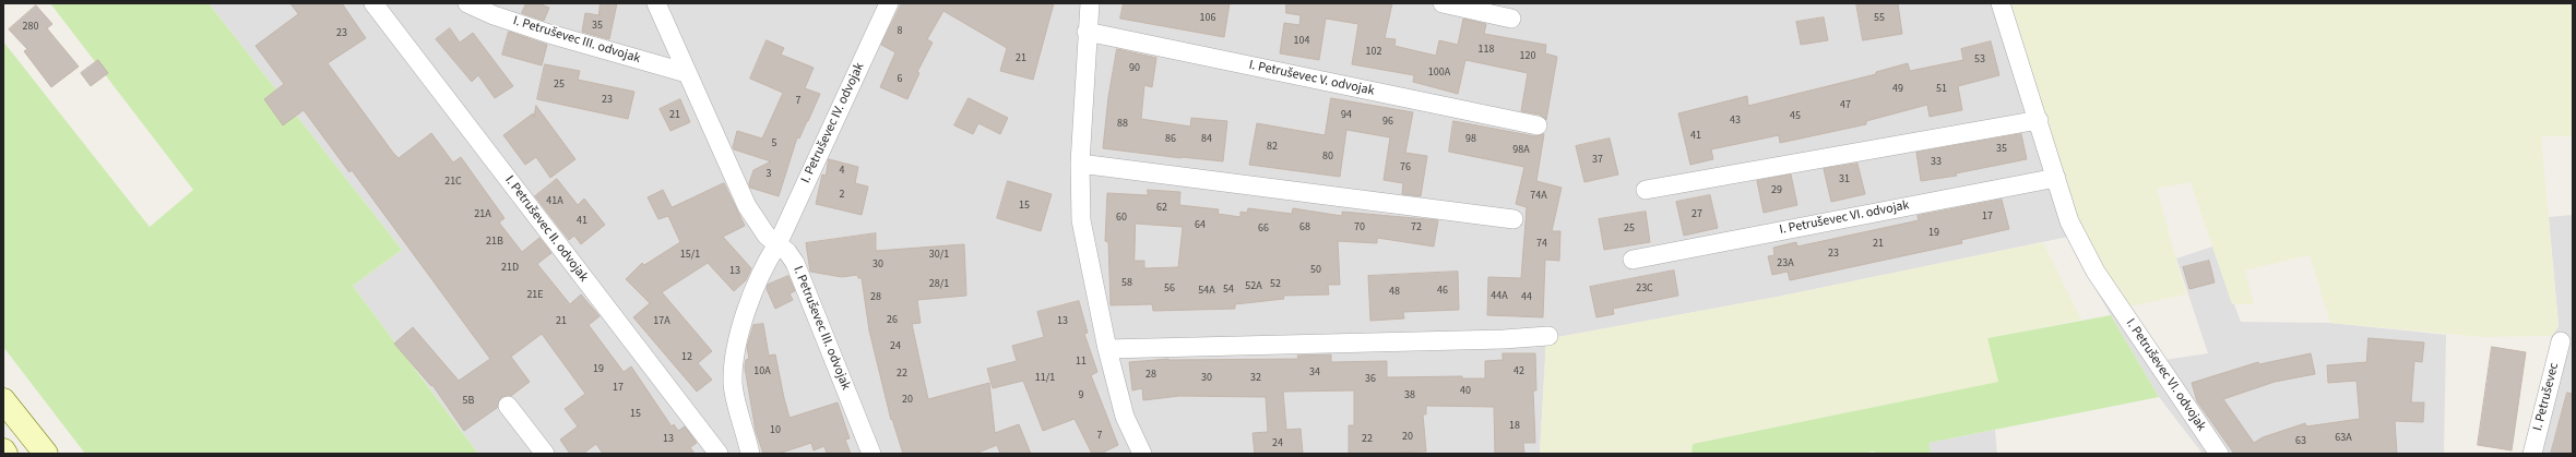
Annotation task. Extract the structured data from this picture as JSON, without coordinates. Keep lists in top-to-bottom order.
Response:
{
  "streets": {
    "street": [
      "I. Petruševec III. odvojak",
      "I. Petruševec V. odvojak",
      "I. Petruševec IV. odvojak",
      "I. Petruševec VI. odvojak",
      "I. Petruševec II. odvojak",
      "I. Petruševec"
    ]
  },
  "crossings": [
    ["I. Petruševec III. odvojak", "I. Petruševec IV. odvojak"]
  ],
  "house_numbers": [
    "106",
    "55",
    "35",
    "280",
    "8",
    "23",
    "104",
    "118",
    "102",
    "120",
    "21",
    "53",
    "90",
    "100A",
    "6",
    "25",
    "49",
    "51",
    "23",
    "7",
    "47",
    "21",
    "94",
    "45",
    "43",
    "96",
    "88",
    "41",
    "86",
    "84",
    "98",
    "5",
    "82",
    "35",
    "98A",
    "80",
    "37",
    "33",
    "76",
    "4",
    "3",
    "31",
    "21C",
    "29",
    "2",
    "74A",
    "41A",
    "15",
    "62",
    "21A",
    "27",
    "17",
    "60",
    "41",
    "64",
    "68",
    "70",
    "72",
    "66",
    "25",
    "19",
    "21B",
    "74",
    "21",
    "23",
    "15/1",
    "30/1",
    "23A",
    "30",
    "21D",
    "50",
    "13",
    "58",
    "28/1",
    "52",
    "52A",
    "56",
    "23C",
    "54",
    "54A",
    "46",
    "48",
    "21E",
    "44A",
    "28",
    "44",
    "26",
    "21",
    "17A",
    "13",
    "24",
    "12",
    "11",
    "19",
    "10A",
    "42",
    "34",
    "22",
    "28",
    "11/1",
    "30",
    "32",
    "36",
    "17",
    "40",
    "9",
    "38",
    "20",
    "5B",
    "15",
    "18",
    "10",
    "7",
    "20",
    "63A",
    "13",
    "22",
    "63",
    "24"
  ]
}
